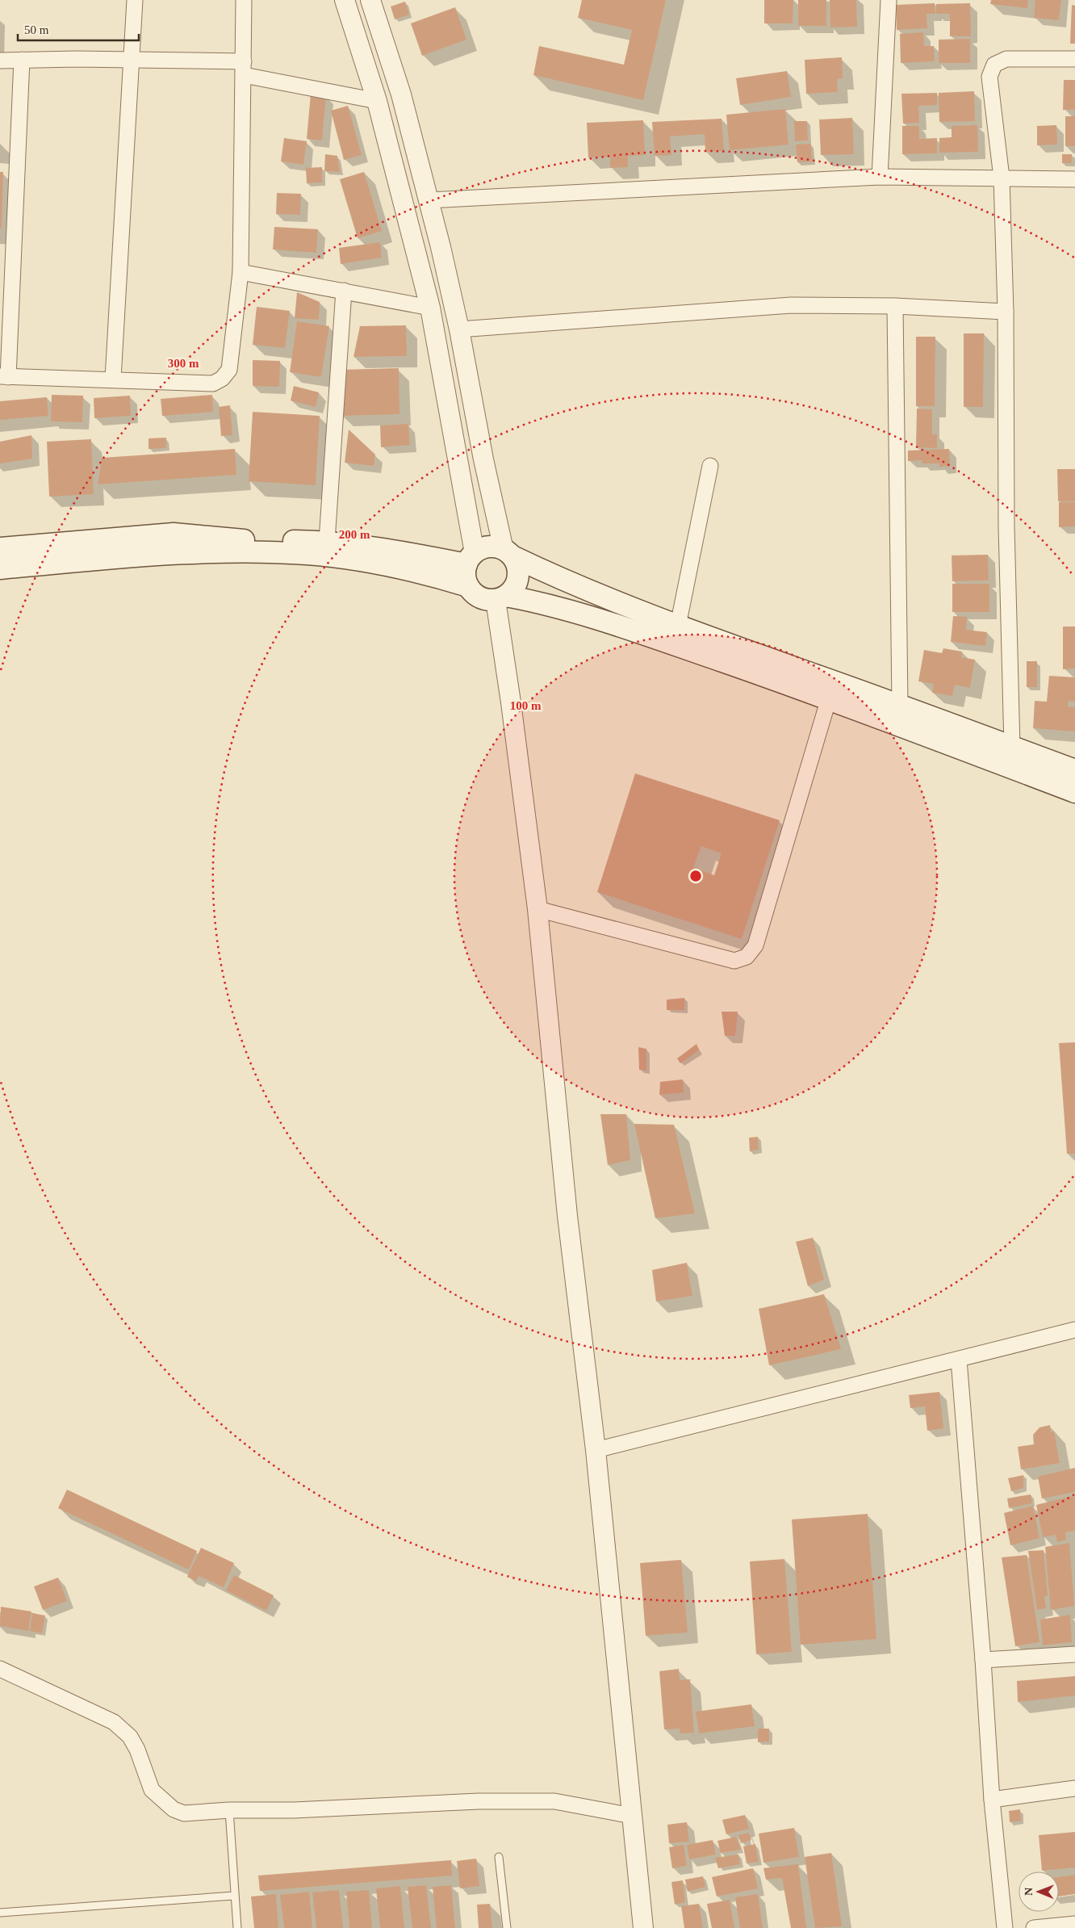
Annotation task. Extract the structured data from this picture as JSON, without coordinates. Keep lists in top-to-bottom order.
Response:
{
  "scale_bar": "50 m",
  "north": "left",
  "rings": ["300 m", "200 m", "100 m"]
}
